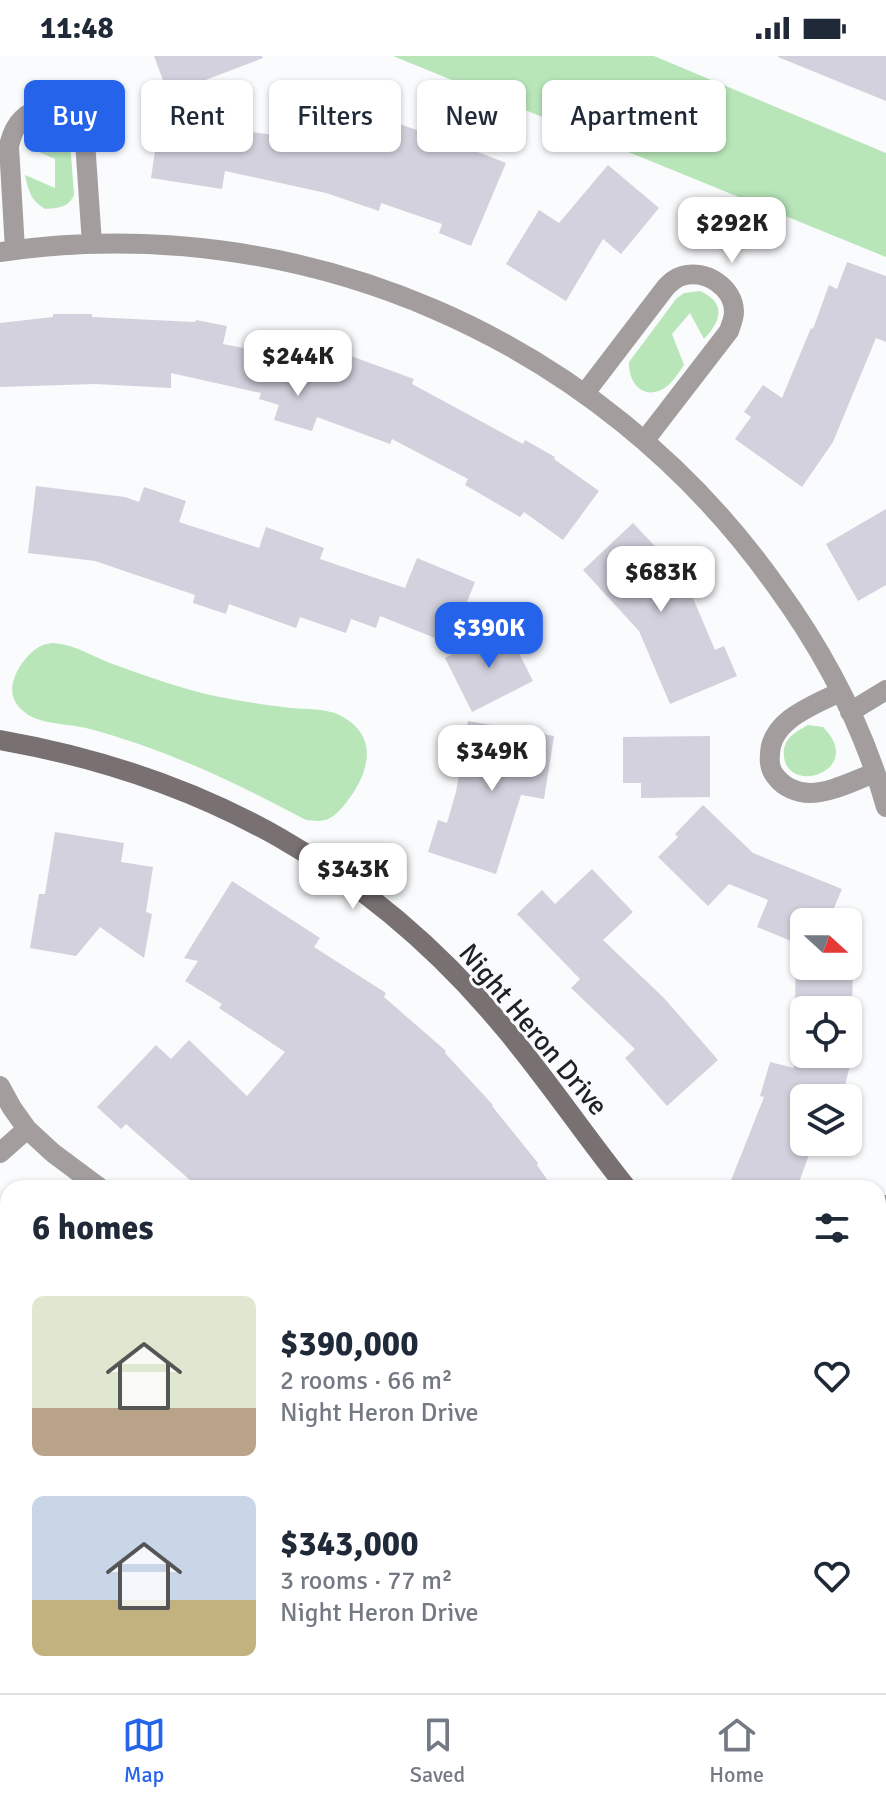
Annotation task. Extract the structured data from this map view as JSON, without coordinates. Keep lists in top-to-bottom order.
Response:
{
  "streets": {
    "street": ["Night Heron Drive"]
  },
  "north": "right",
  "page": {
    "status": "11:48",
    "chip": [
      "Buy",
      "Rent",
      "Filters",
      "New",
      "Apartment"
    ],
    "price": [
      "$292K",
      "$244K",
      "$683K",
      "$390K",
      "$349K",
      "$343K"
    ],
    "heading": "6 homes",
    "list": [
      {
        "name": "$390,000",
        "note": "2 rooms · 66 m² · Night Heron Drive"
      },
      {
        "name": "$343,000",
        "note": "3 rooms · 77 m² · Night Heron Drive"
      }
    ],
    "tabs": ["Map", "Saved", "Home"]
  }
}
